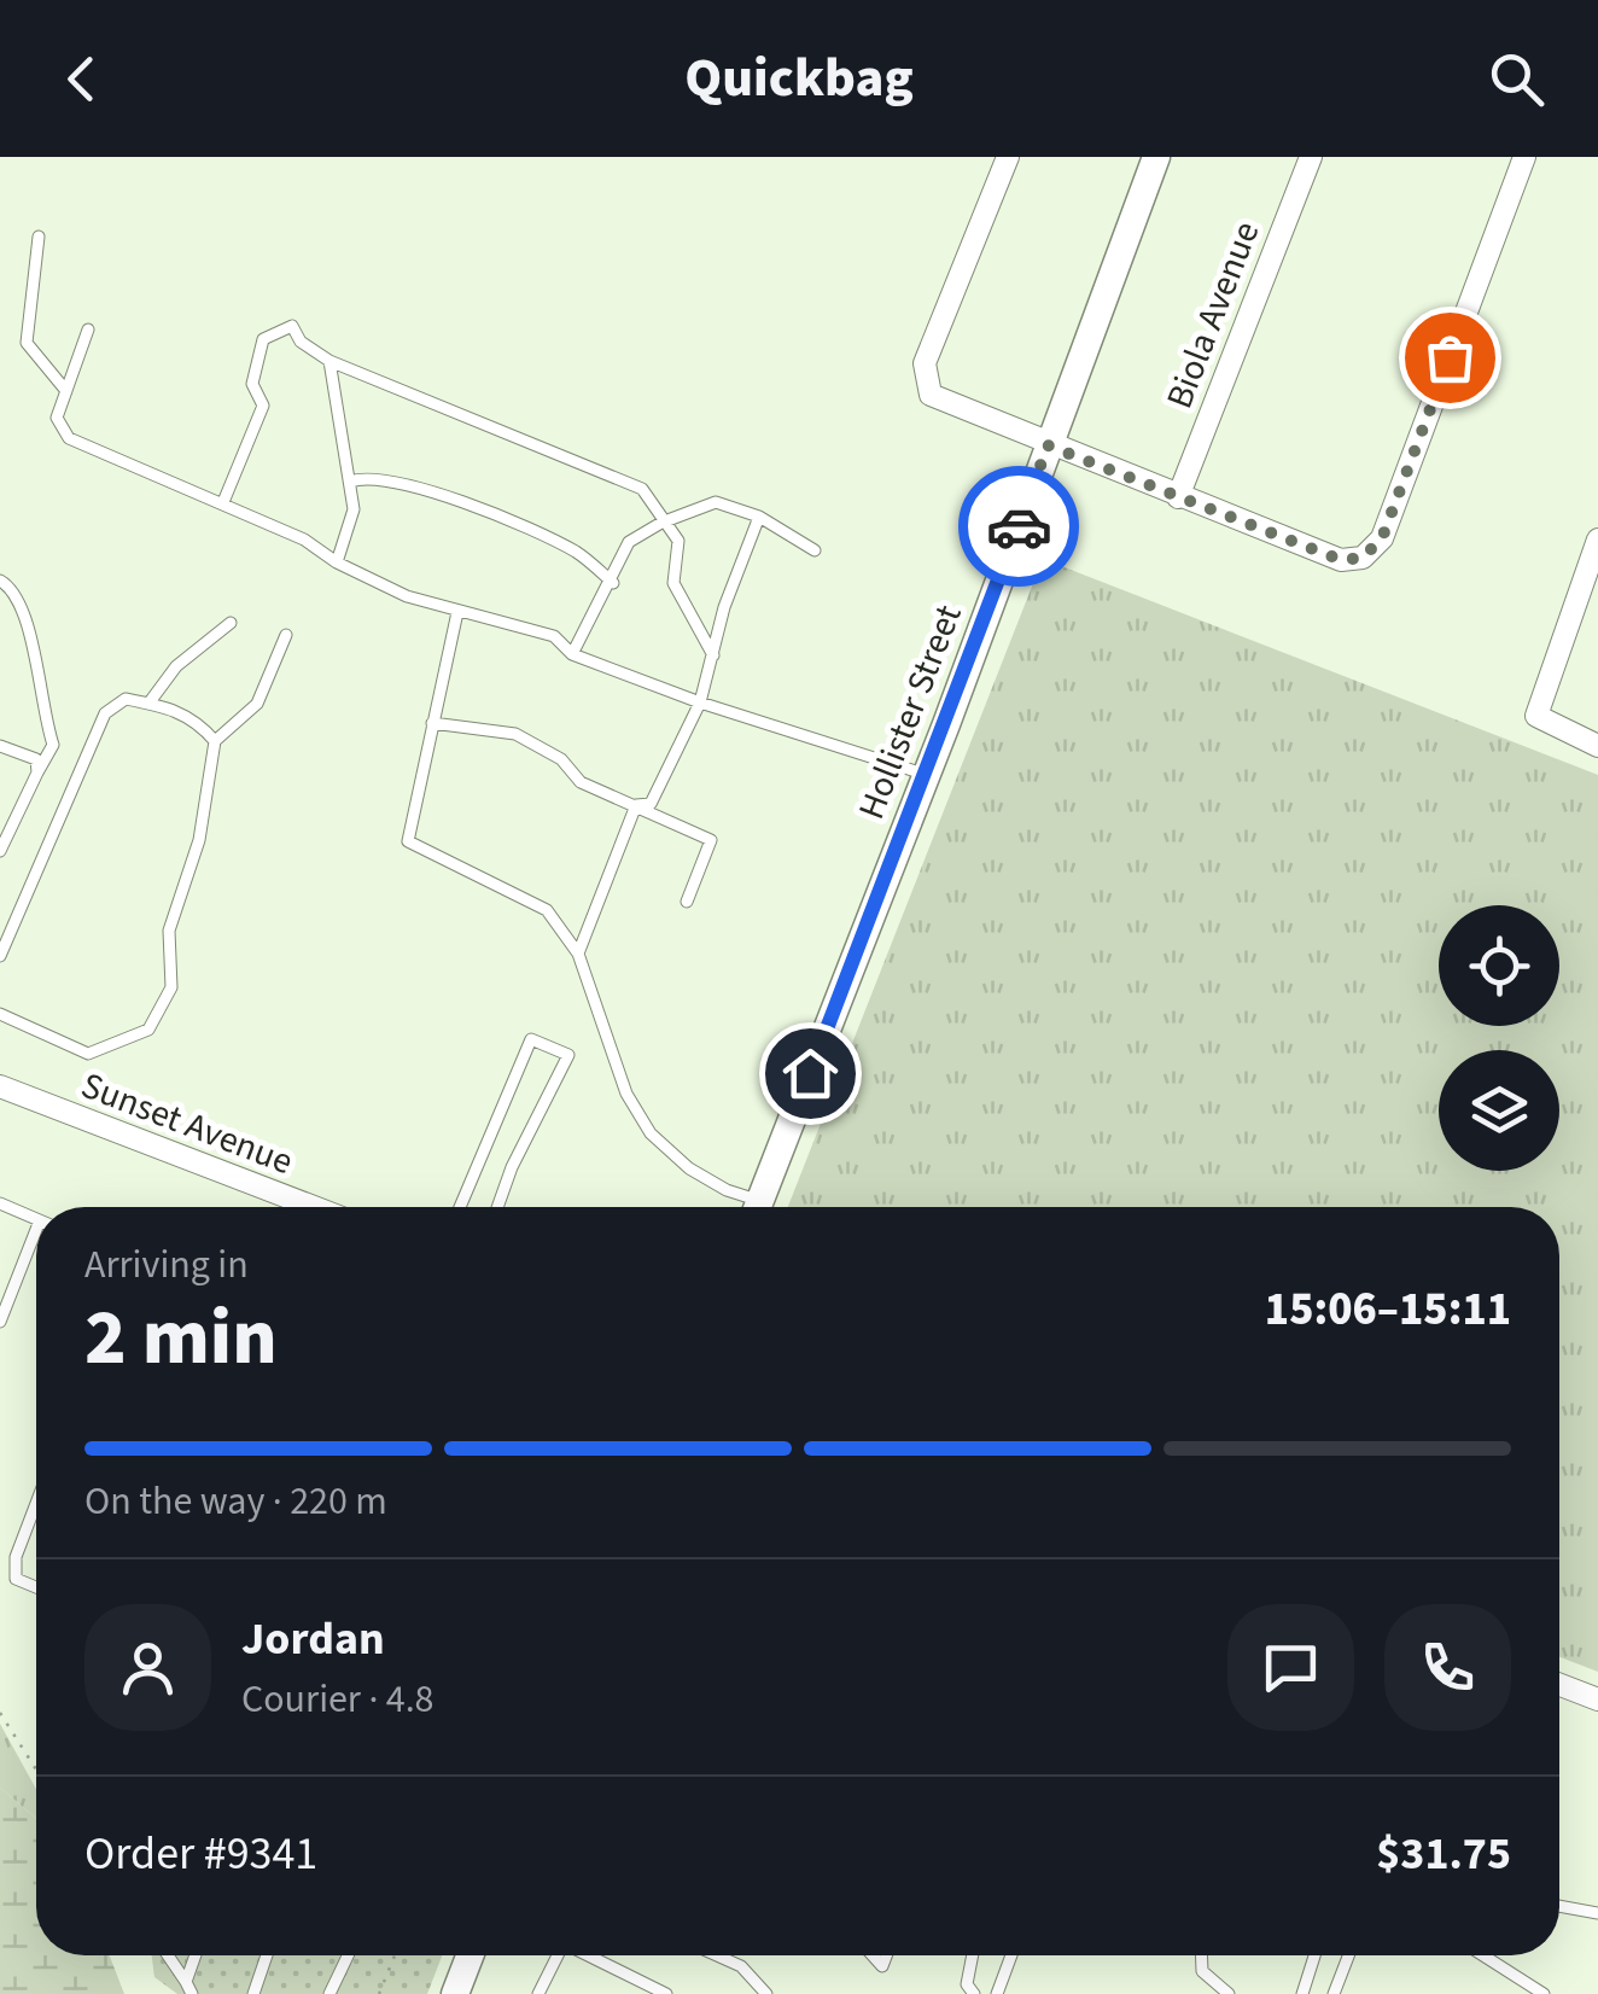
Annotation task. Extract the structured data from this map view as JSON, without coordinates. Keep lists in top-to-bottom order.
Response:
{
  "streets": {
    "street": ["Biola Avenue", "Hollister Street", "Sunset Avenue"]
  },
  "page": {
    "header": "Quickbag",
    "heading": ["2 min", "Arriving in", "15:06–15:11"],
    "panel": [
      "Jordan",
      "Courier · 4.8",
      "Order #9341",
      "$31.75"
    ],
    "bar": "On the way · 220 m"
  }
}
